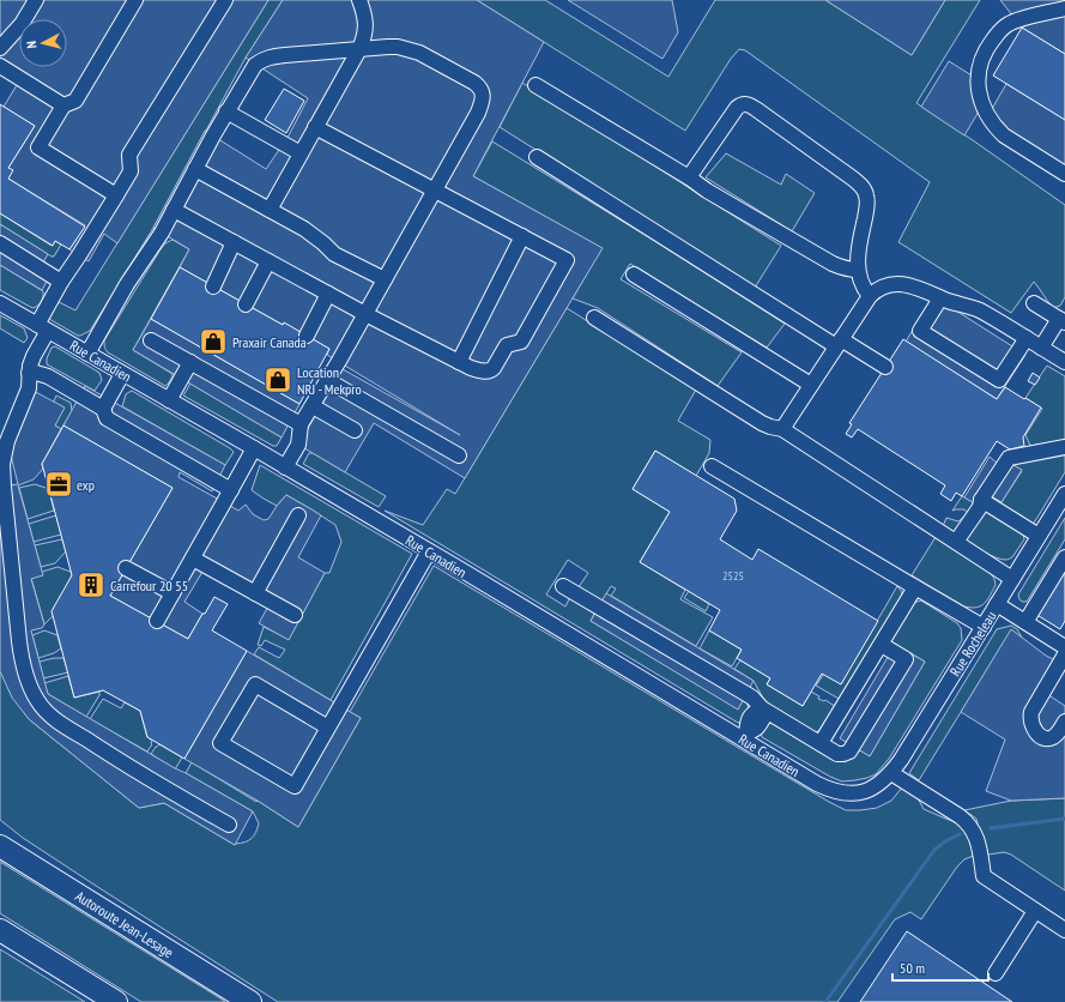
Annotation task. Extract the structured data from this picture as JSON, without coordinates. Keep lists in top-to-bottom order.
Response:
{
  "streets": {
    "highway": ["Autoroute Jean-Lesage"],
    "street": ["Rue Canadien", "Rue Rocheleau"]
  },
  "crossings": [
    ["Rue Canadien", "Rue Rocheleau"]
  ],
  "places": {
    "shop": ["Praxair Canada", "Location NRJ - Mekpro"],
    "office": ["exp"],
    "building": ["Carrefour 20 55"]
  },
  "house_numbers": ["2525"],
  "scale_bar": "50 m",
  "north": "left"
}
